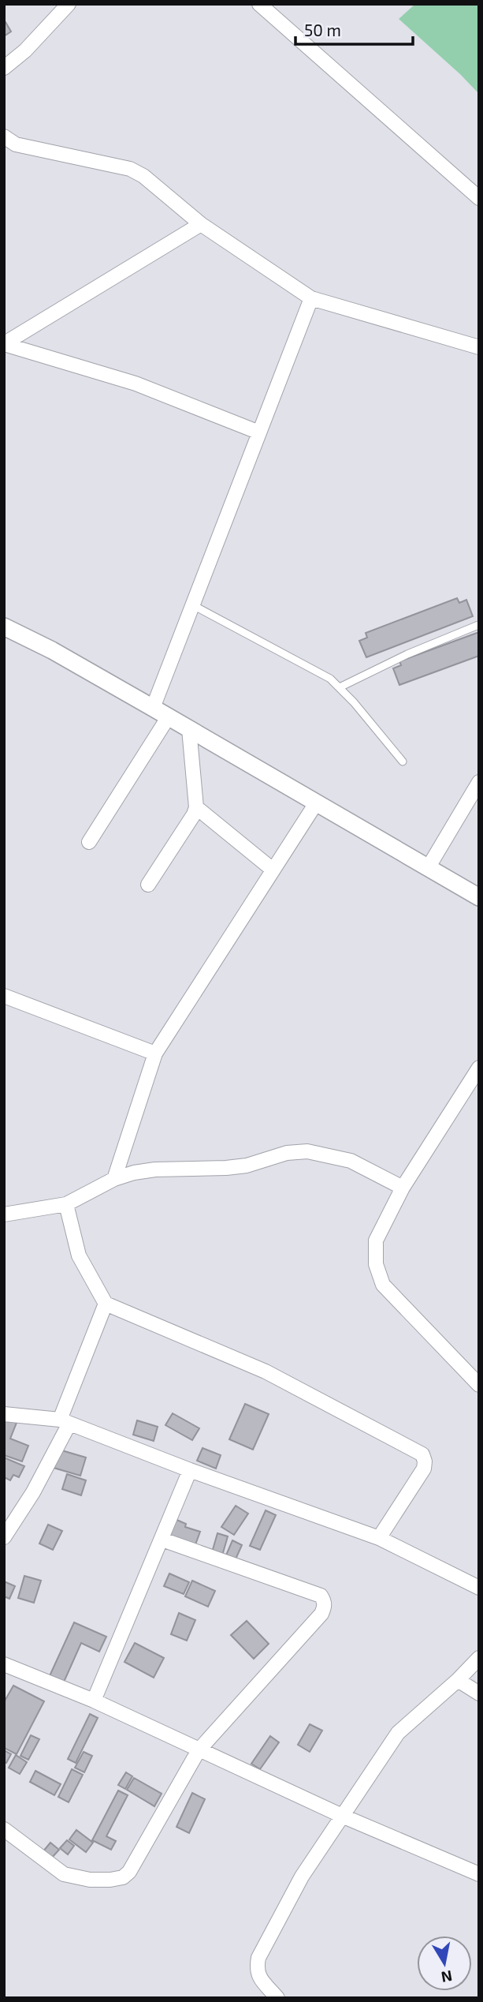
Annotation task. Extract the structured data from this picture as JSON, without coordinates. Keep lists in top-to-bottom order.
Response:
{
  "scale_bar": "50 m",
  "north": "bottom"
}
